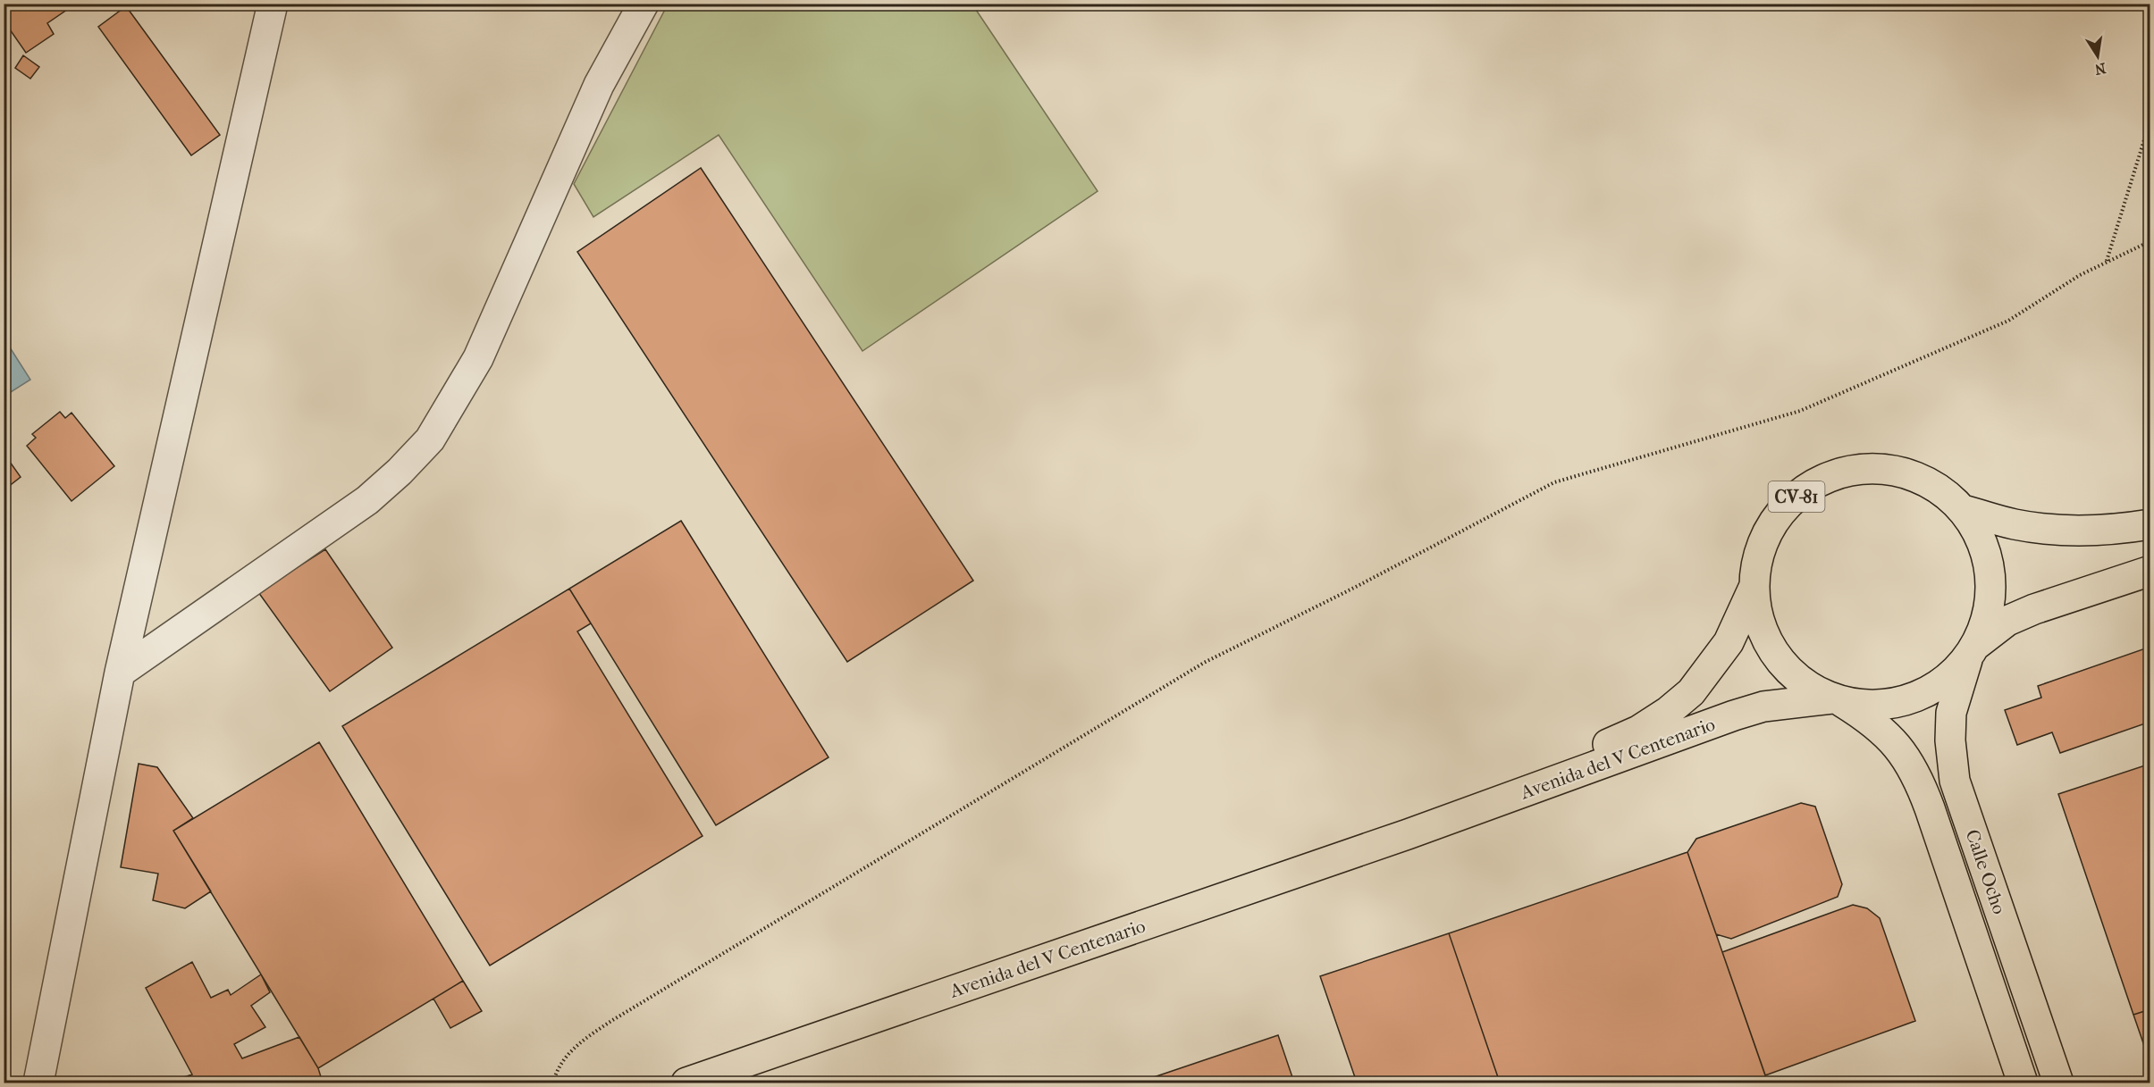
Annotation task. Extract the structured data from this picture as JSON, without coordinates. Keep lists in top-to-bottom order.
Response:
{
  "streets": {
    "main road": ["CV-81", "Avenida del V Centenario", "Calle Ocho"]
  },
  "crossings": [
    ["CV-81", "Avenida del V Centenario"],
    ["CV-81", "Calle Ocho"],
    ["Avenida del V Centenario", "Calle Ocho"]
  ],
  "north": "bottom"
}
